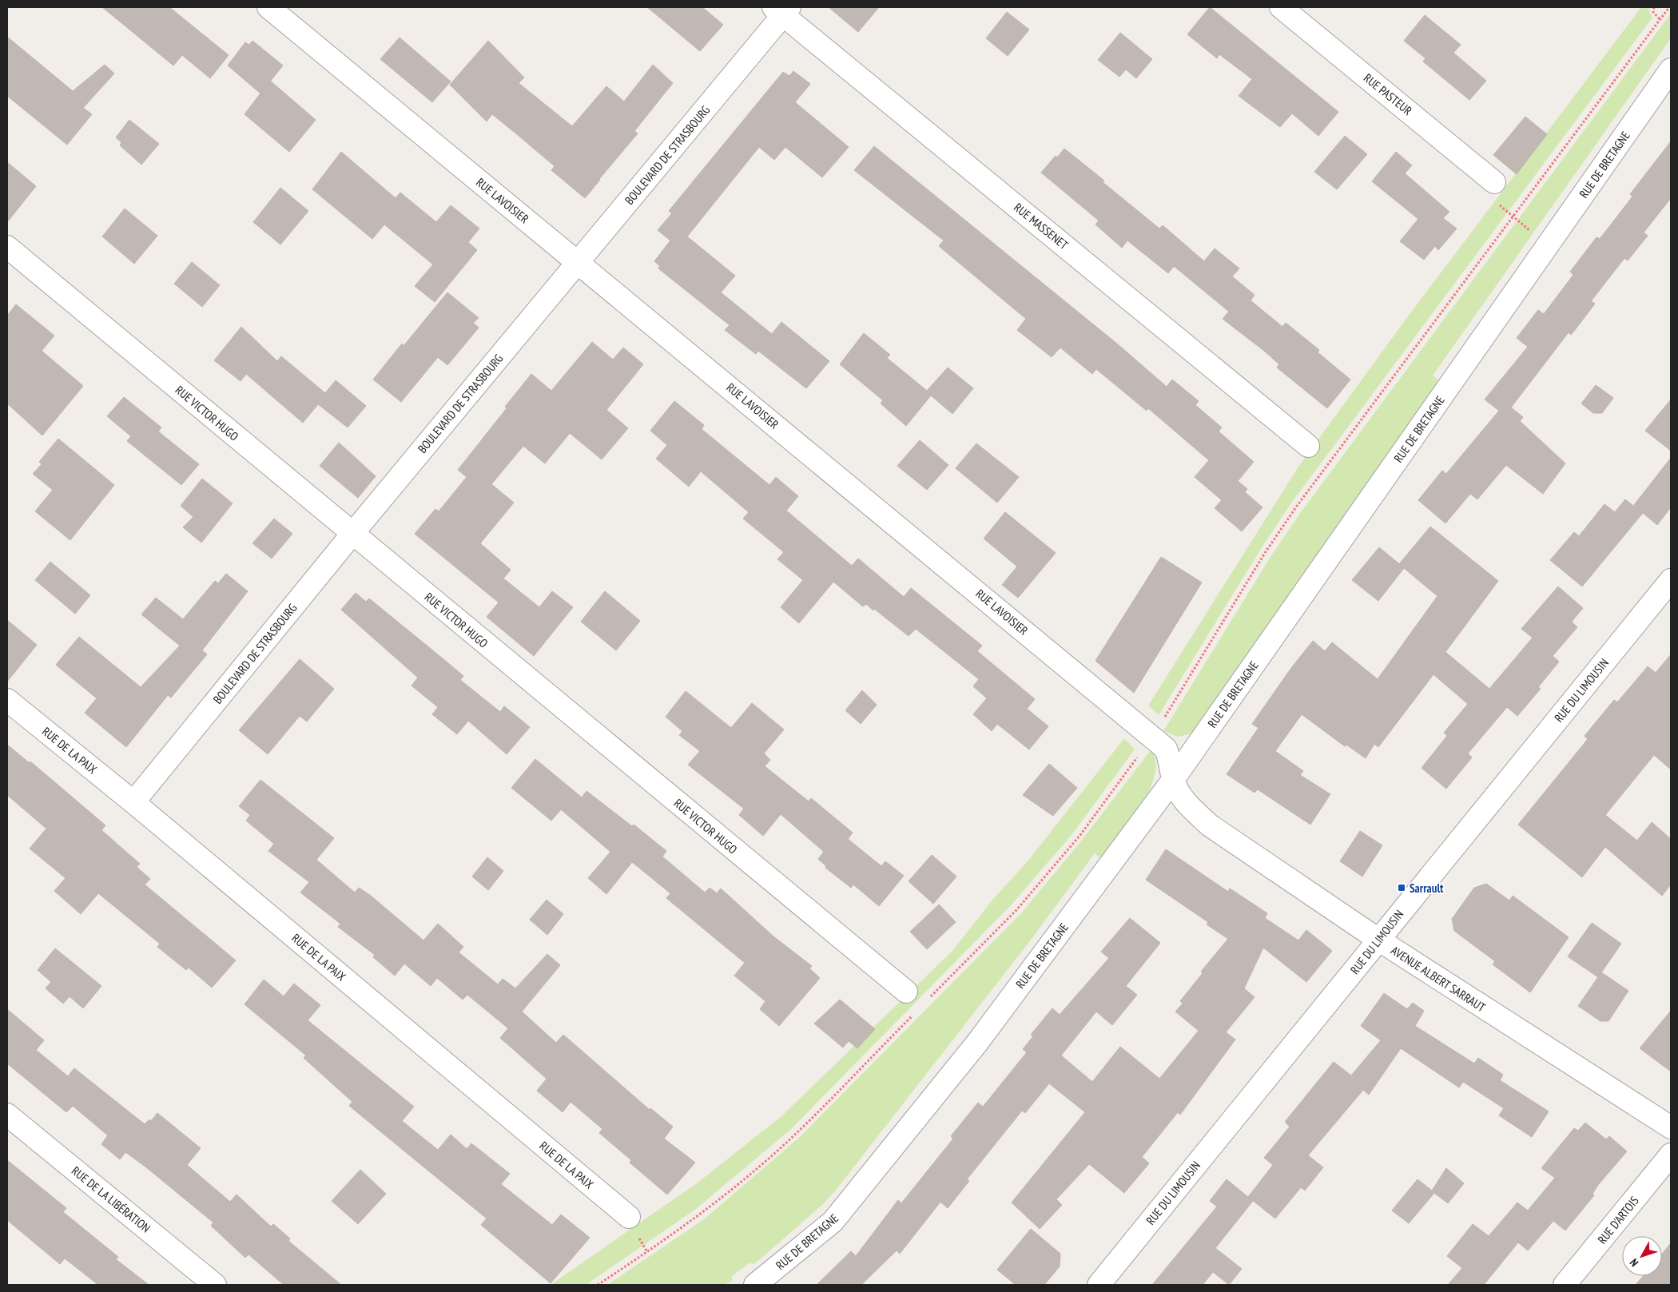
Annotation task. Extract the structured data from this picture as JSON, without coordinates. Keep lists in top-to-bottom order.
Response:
{
  "streets": {
    "street": [
      "RUE PASTEUR",
      "BOULEVARD DE STRASBOURG",
      "RUE DE BRETAGNE",
      "RUE LAVOISIER",
      "RUE MASSENET",
      "RUE VICTOR HUGO",
      "RUE DU LIMOUSIN",
      "RUE DE LA PAIX",
      "AVENUE ALBERT SARRAUT",
      "RUE DE LA LIBÉRATION",
      "RUE D'ARTOIS"
    ]
  },
  "crossings": [
    ["BOULEVARD DE STRASBOURG", "RUE LAVOISIER"],
    ["BOULEVARD DE STRASBOURG", "RUE MASSENET"],
    ["BOULEVARD DE STRASBOURG", "RUE VICTOR HUGO"],
    ["BOULEVARD DE STRASBOURG", "RUE DE LA PAIX"],
    ["RUE DE BRETAGNE", "RUE LAVOISIER"],
    ["RUE LAVOISIER", "AVENUE ALBERT SARRAUT"],
    ["RUE DU LIMOUSIN", "AVENUE ALBERT SARRAUT"]
  ],
  "places": {
    "transit": ["Sarrault"]
  },
  "north": "bottom left"
}
